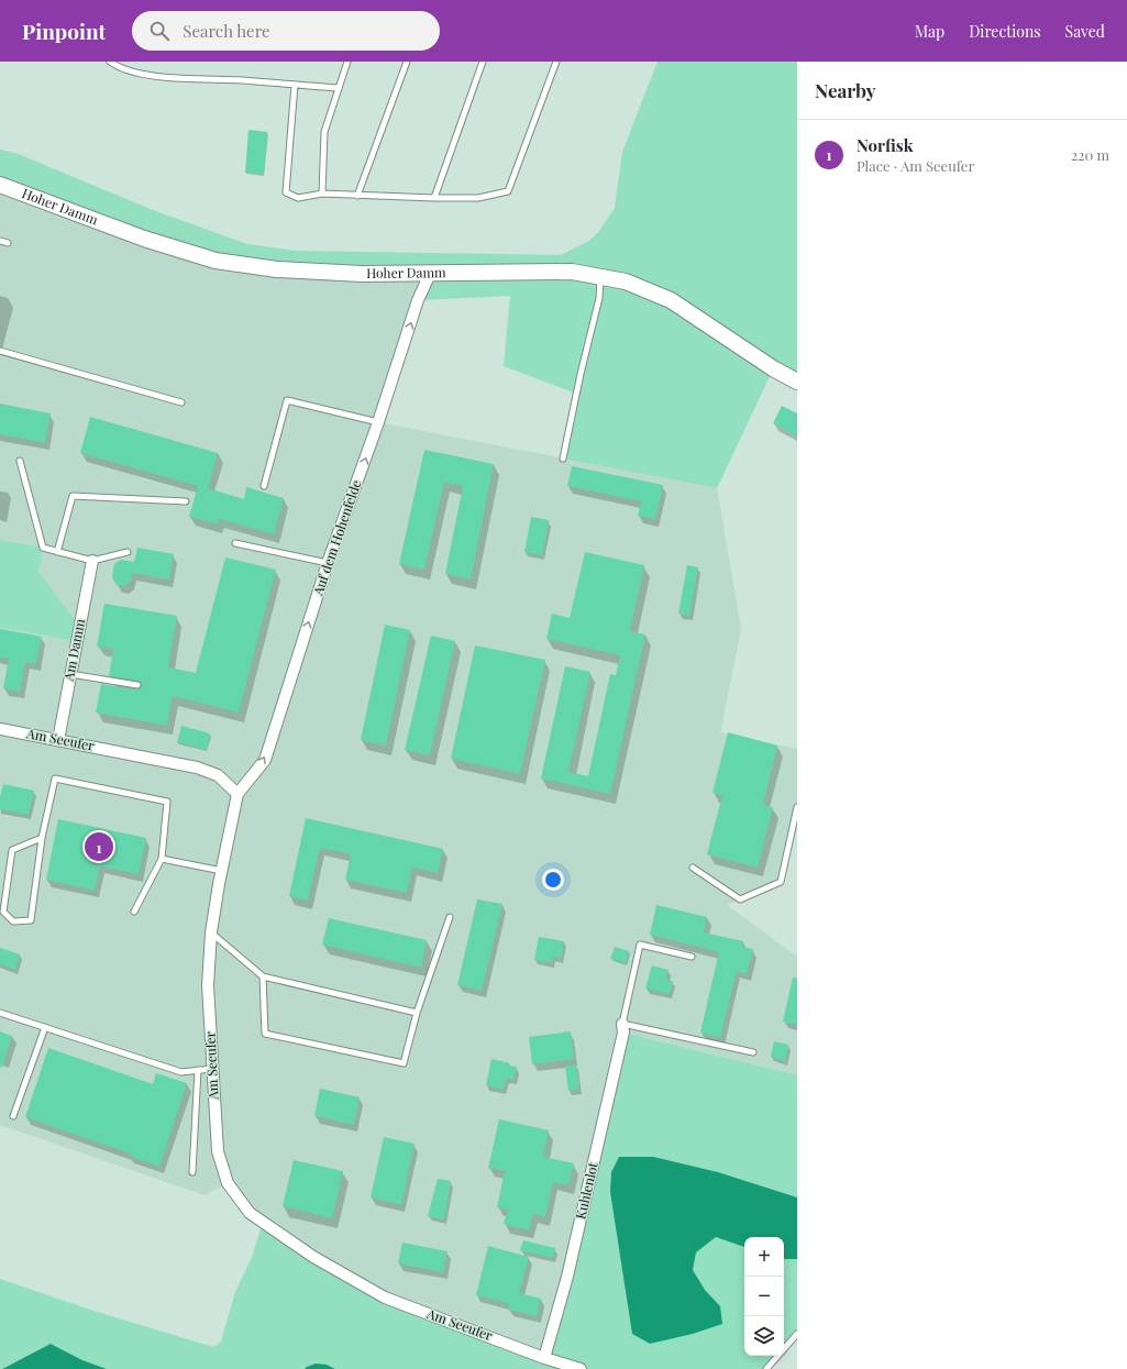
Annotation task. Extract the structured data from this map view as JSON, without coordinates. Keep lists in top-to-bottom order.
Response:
{
  "streets": {
    "main road": ["Hoher Damm"],
    "street": [
      "Auf dem Hohenfelde",
      "Am Damm",
      "Am Seeufer",
      "Kuhlenlot"
    ]
  },
  "crossings": [
    ["Hoher Damm", "Auf dem Hohenfelde"],
    ["Auf dem Hohenfelde", "Am Seeufer"],
    ["Am Damm", "Am Seeufer"],
    ["Am Seeufer", "Kuhlenlot"]
  ],
  "one_way": ["Auf dem Hohenfelde"],
  "page": {
    "header": "Pinpoint",
    "search": "Search here",
    "nav": ["Map", "Directions", "Saved"],
    "heading": "Nearby",
    "list": [
      {
        "mark": "1",
        "name": "Norfisk",
        "note": "Place · Am Seeufer",
        "value": "220 m"
      }
    ],
    "pins": "1",
    "map_buttons": ["+", "−"]
  }
}
